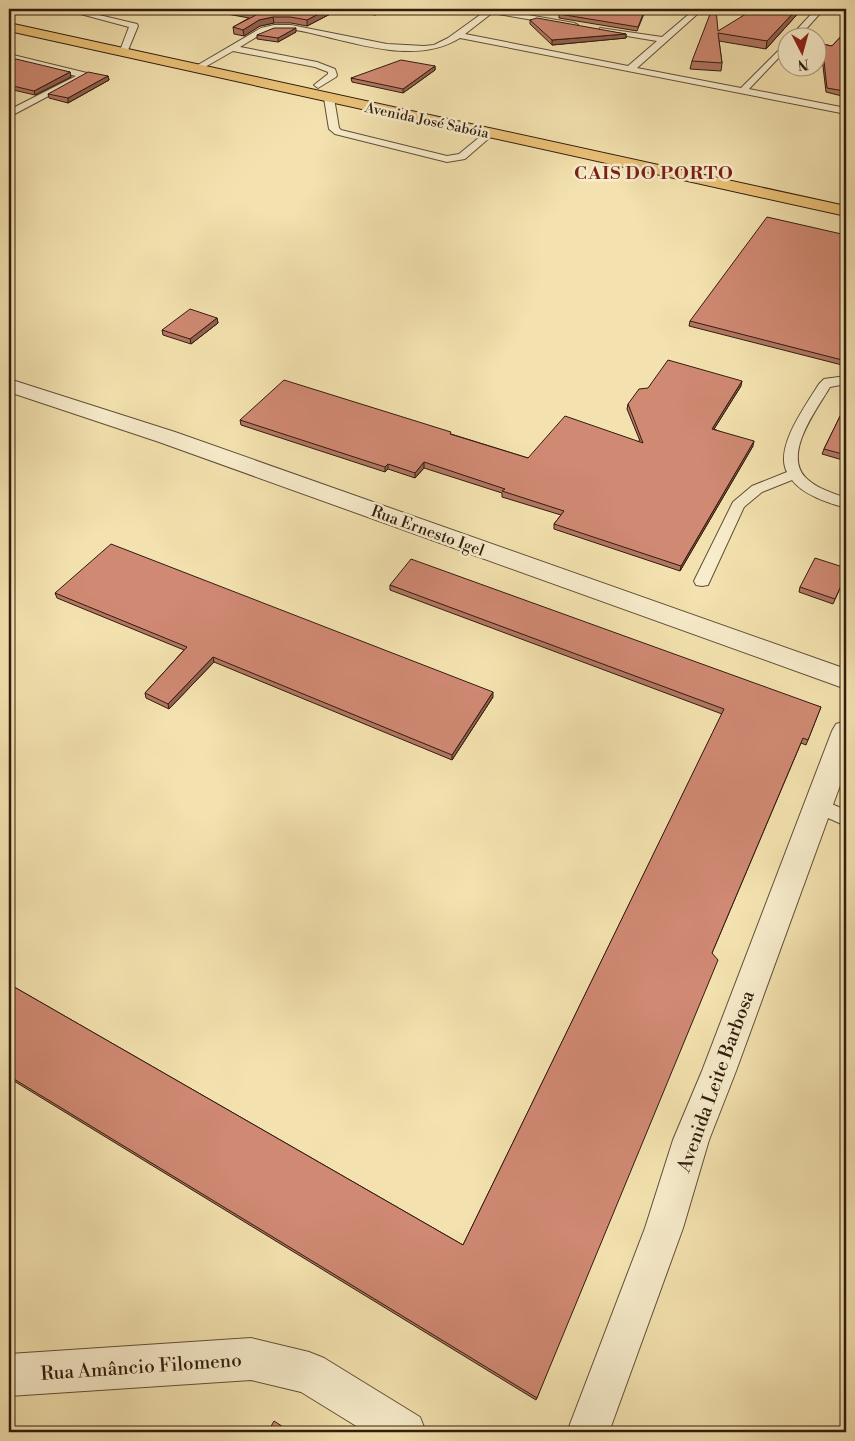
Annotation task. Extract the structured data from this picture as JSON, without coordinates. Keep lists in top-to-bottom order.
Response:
{
  "streets": {
    "main road": ["Avenida José Sabóia"],
    "street": ["Rua Ernesto Igel", "Avenida Leite Barbosa", "Rua Amâncio Filomeno"]
  },
  "districts": ["CAIS DO PORTO"],
  "north": "bottom"
}
